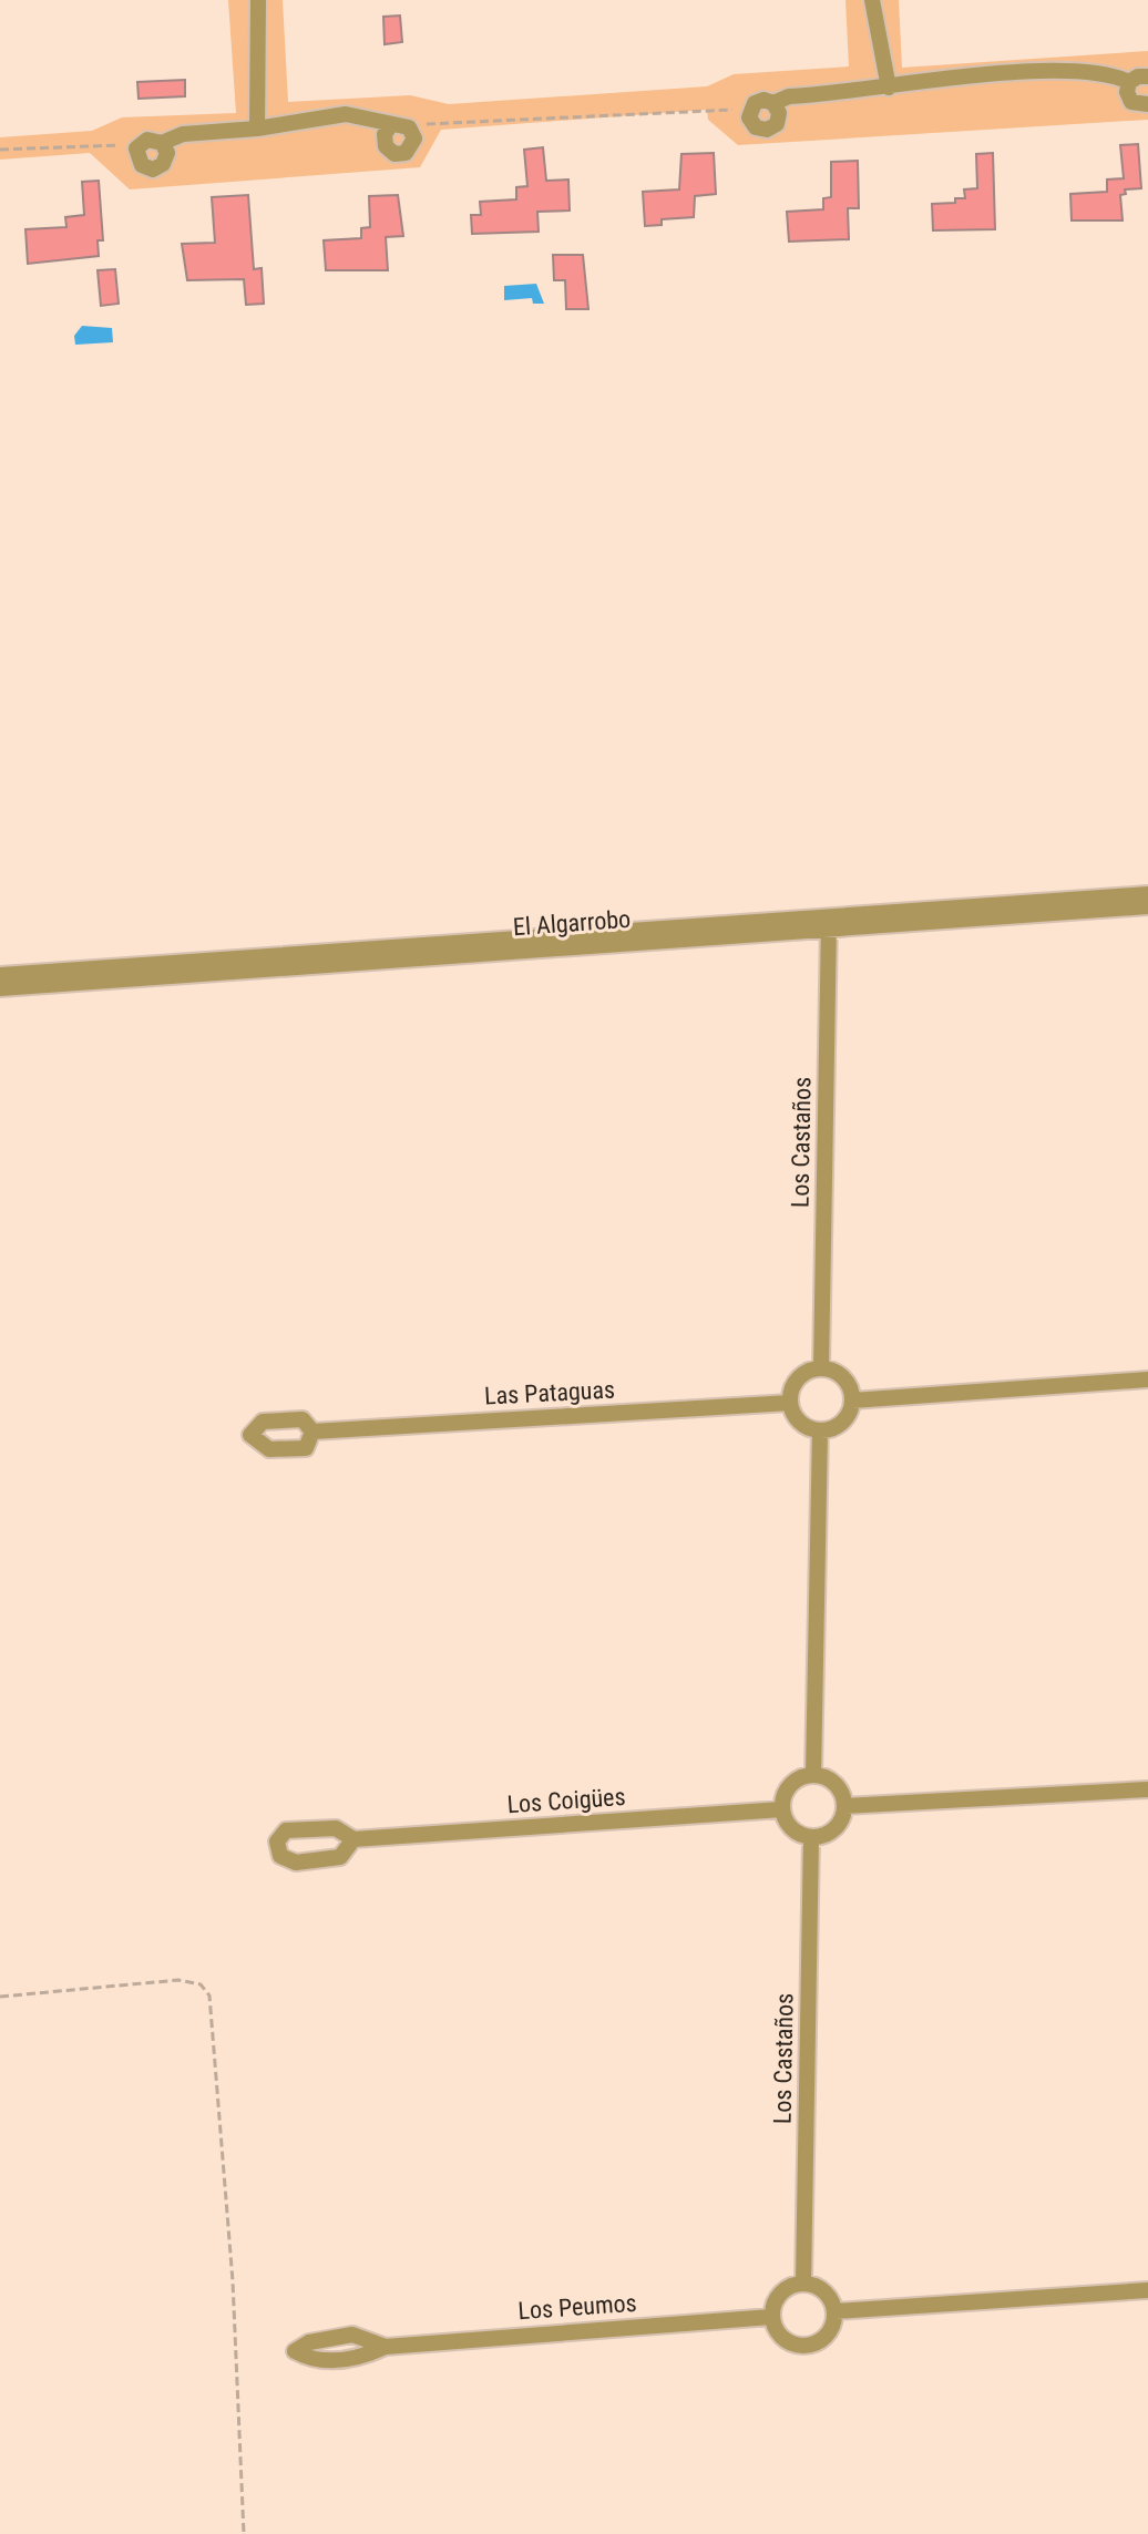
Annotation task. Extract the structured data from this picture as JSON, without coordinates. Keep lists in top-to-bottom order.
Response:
{
  "streets": {
    "street": [
      "El Algarrobo",
      "Los Castaños",
      "Las Pataguas",
      "Los Coigües",
      "Los Peumos"
    ]
  },
  "crossings": [
    ["El Algarrobo", "Los Castaños"],
    ["Los Castaños", "Las Pataguas"],
    ["Los Castaños", "Los Coigües"],
    ["Los Castaños", "Los Peumos"]
  ]
}
